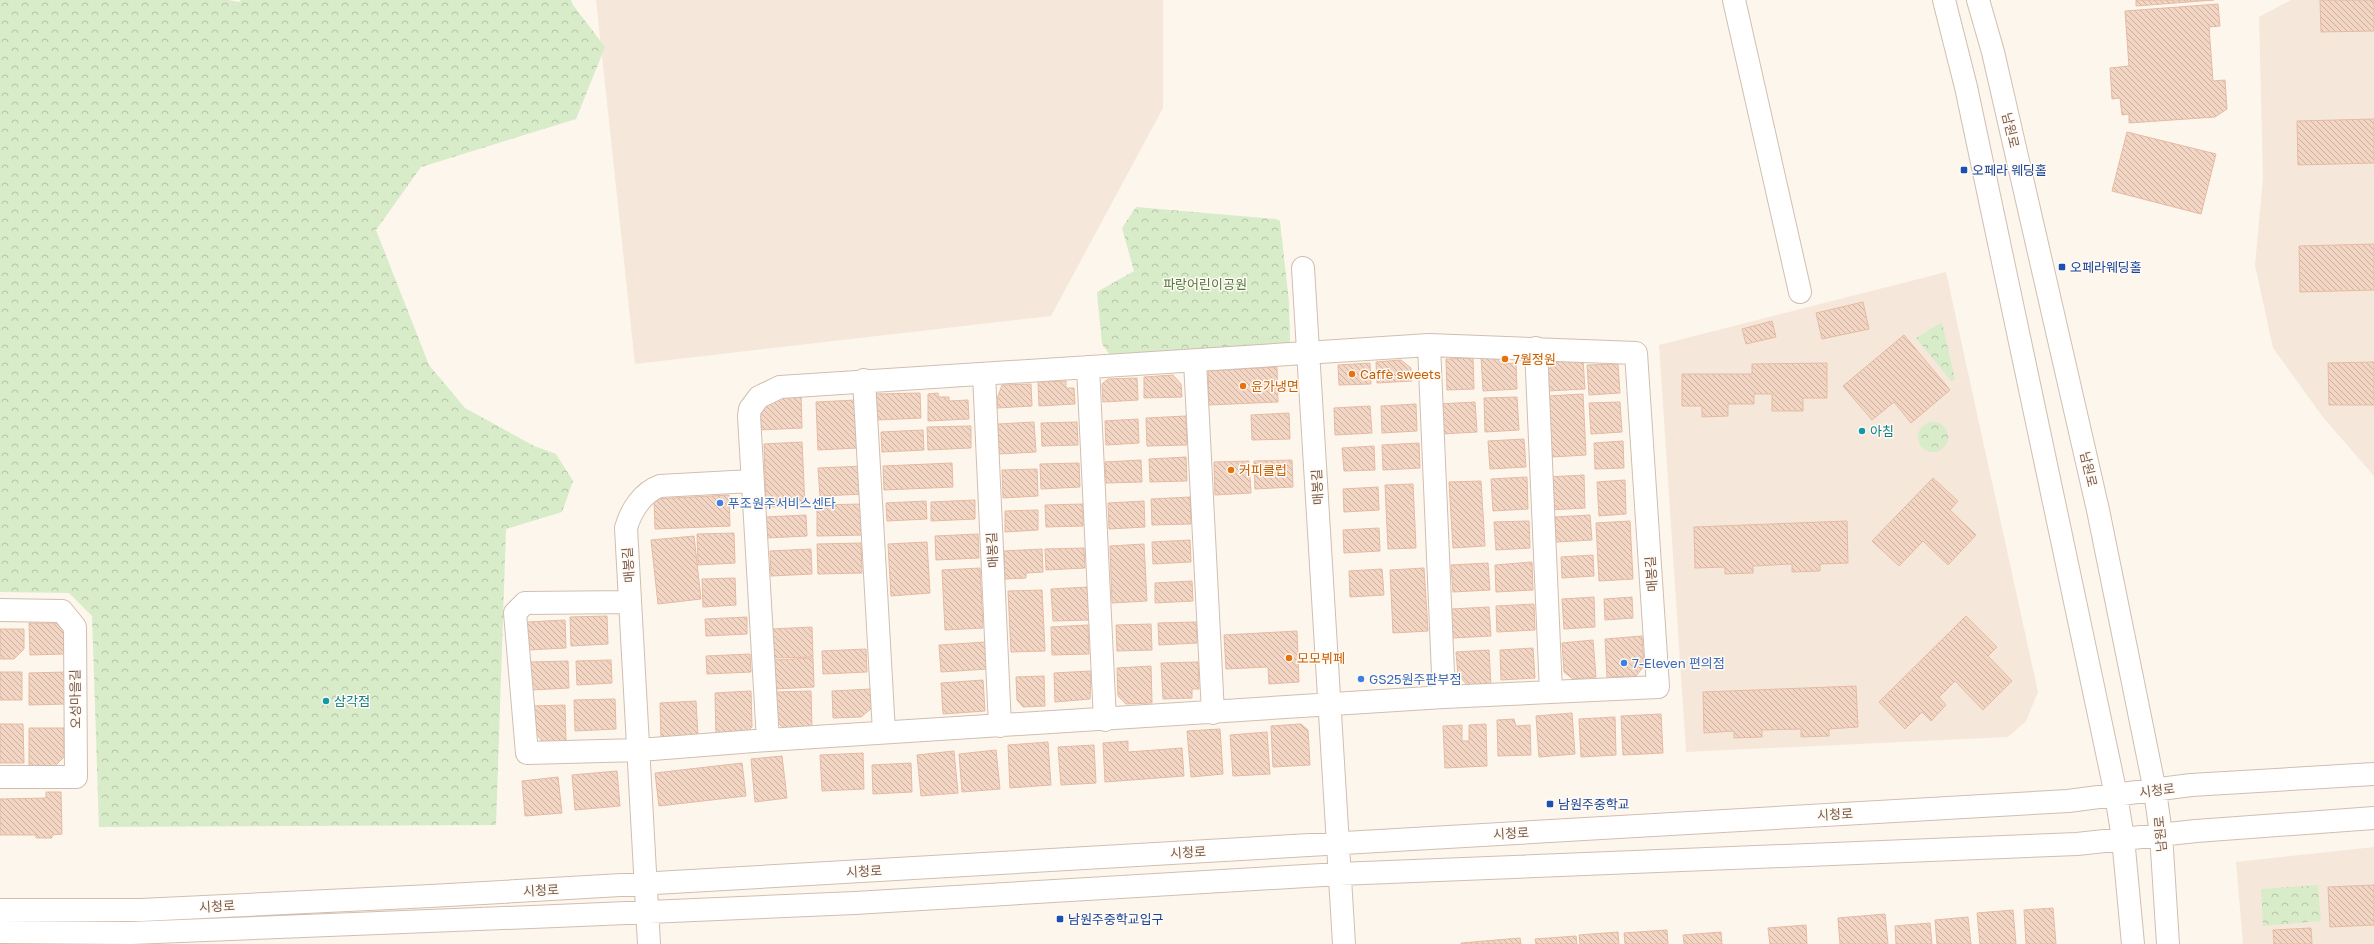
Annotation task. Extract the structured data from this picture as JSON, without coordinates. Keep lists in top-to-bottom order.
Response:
{
  "streets": {
    "street": [
      "남원로",
      "매봉길",
      "오성마을길",
      "시청로"
    ]
  },
  "crossings": [
    ["남원로", "시청로"]
  ],
  "parks": ["파랑어린이공원"],
  "places": {
    "transit": [
      "오페라 웨딩홀",
      "오페라웨딩홀",
      "남원주중학교",
      "남원주중학교입구"
    ],
    "other": [
      "7월정원",
      "Caffè sweets",
      "윤가냉면",
      "아침",
      "커피클럽",
      "푸조원주서비스센타",
      "모모뷔페",
      "7-Eleven 편의점",
      "GS25원주판부점",
      "삼각점"
    ]
  }
}
